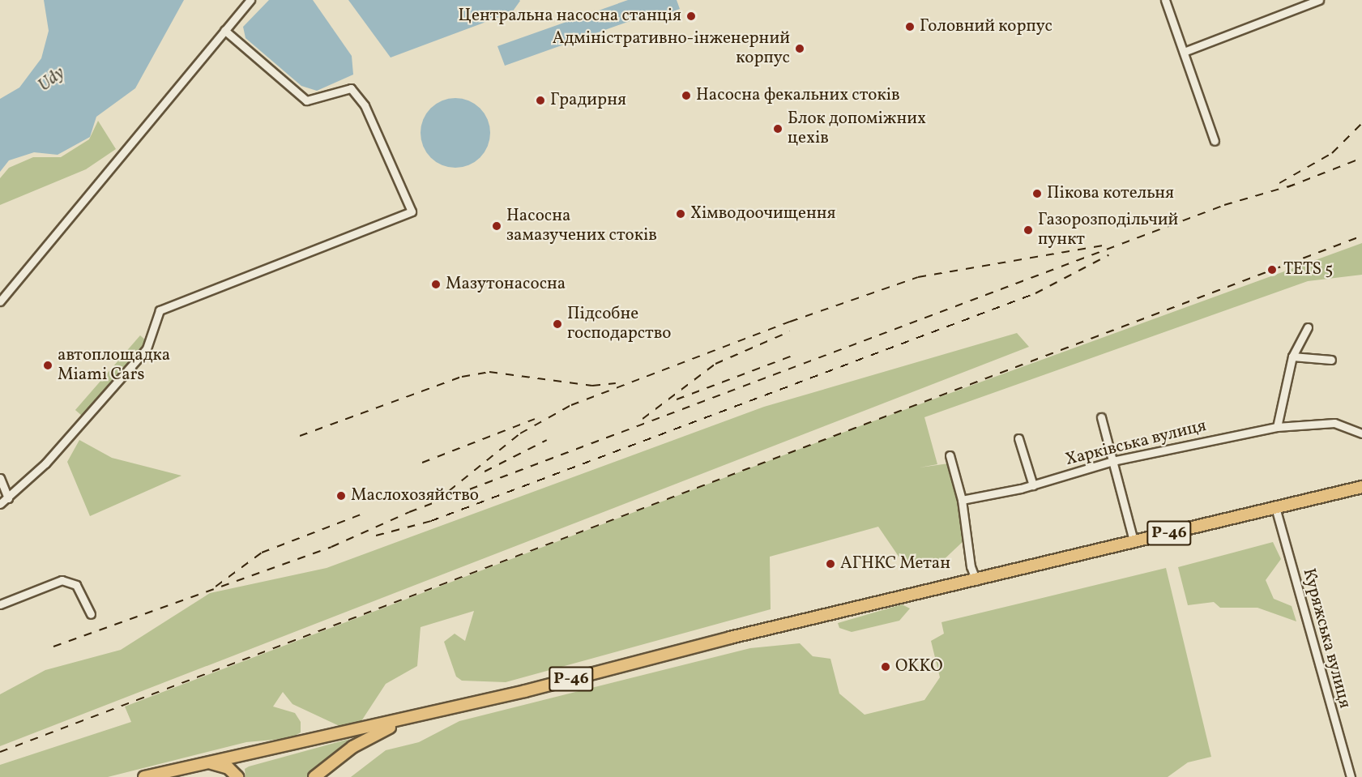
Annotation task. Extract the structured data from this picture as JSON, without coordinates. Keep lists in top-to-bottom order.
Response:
{
  "streets": {
    "main road": ["Р-46"],
    "street": ["Харківська вулиця", "Куряжська вулиця"]
  },
  "crossings": [
    ["Р-46", "Куряжська вулиця"]
  ],
  "water": ["Udy"],
  "places": [
    "Центральна насосна станція",
    "Головний корпус",
    "Адміністративно-інженерний корпус",
    "Насосна фекальних стоків",
    "Градирня",
    "Блок допоміжних цехів",
    "Пікова котельня",
    "Хімводоочищення",
    "Насосна замазучених стоків",
    "Газорозподільчий пункт",
    "TETS 5",
    "Мазутонасосна",
    "Підсобне господарство",
    "автоплощадка Miami Cars",
    "Маслохозяйство",
    "АГНКС Метан",
    "OKKO"
  ]
}
